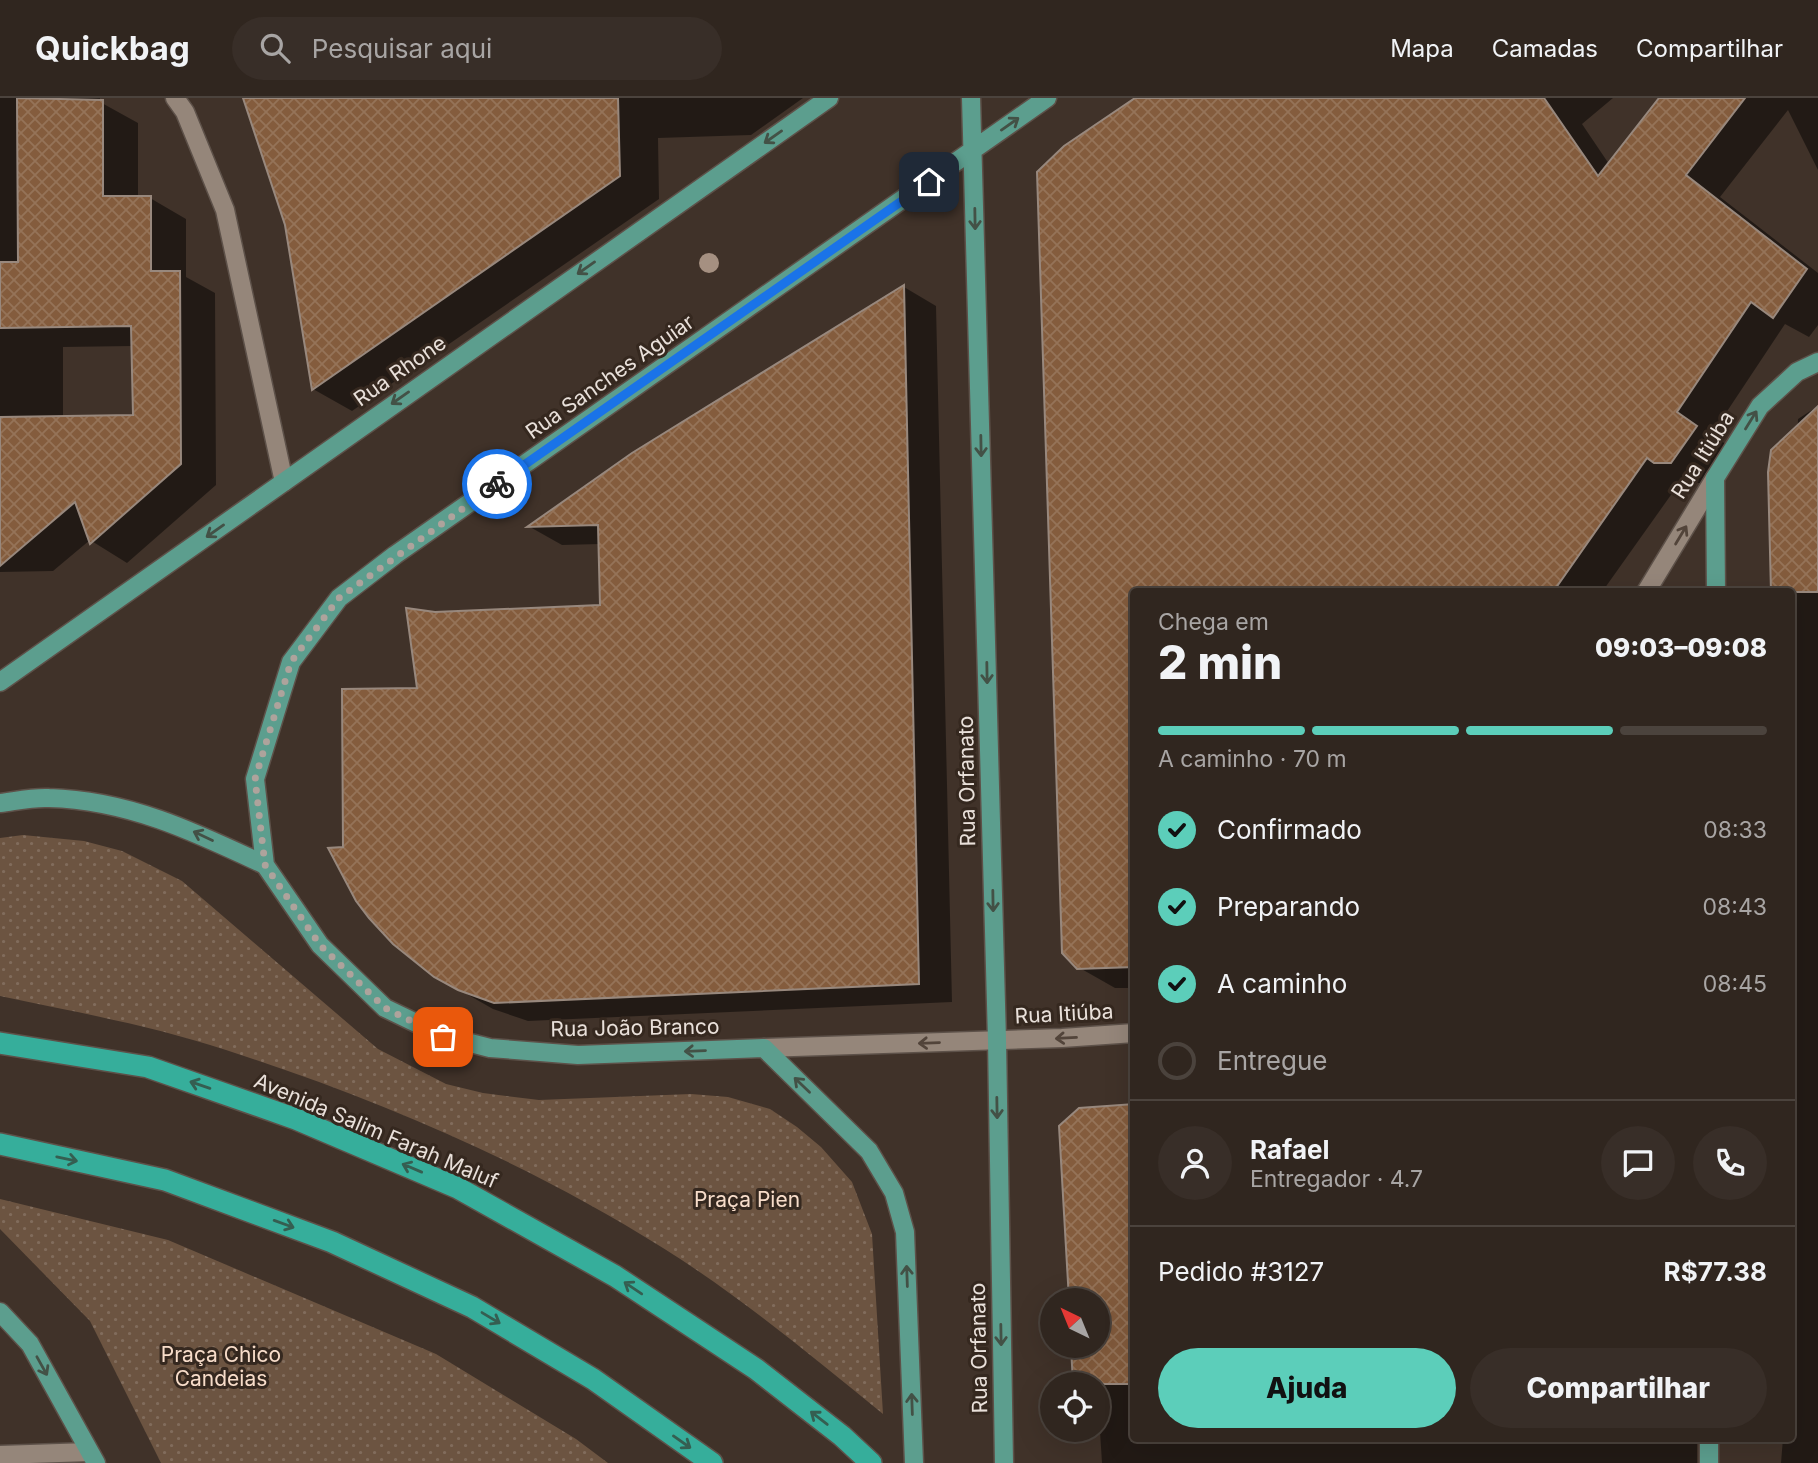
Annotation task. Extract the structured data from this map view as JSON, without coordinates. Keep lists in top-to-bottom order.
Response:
{
  "streets": {
    "highway": ["Avenida Salim Farah Maluf"],
    "main road": [
      "Rua Rhone",
      "Rua Sanches Aguiar",
      "Rua Itiúba",
      "Rua Orfanato",
      "Rua João Branco"
    ]
  },
  "crossings": [
    ["Rua Sanches Aguiar", "Rua Orfanato"],
    ["Rua Sanches Aguiar", "Rua João Branco"],
    ["Rua Itiúba", "Rua Orfanato"],
    ["Rua Itiúba", "Rua João Branco"],
    ["Rua Orfanato", "Rua João Branco"]
  ],
  "one_way": ["Rua Rhone", "Rua Orfanato", "Rua João Branco"],
  "parks": ["Praça Pien", "Praça Chico Candeias"],
  "north": "top left",
  "page": {
    "header": "Quickbag",
    "search": "Pesquisar aqui",
    "nav": ["Mapa", "Camadas", "Compartilhar"],
    "heading": ["2 min", "Chega em", "09:03–09:08"],
    "panel": [
      "Rafael",
      "Entregador · 4.7",
      "Pedido #3127",
      "R$77.38"
    ],
    "bar": "A caminho · 70 m",
    "list": [
      ["Confirmado", "08:33"],
      ["Preparando", "08:43"],
      ["A caminho", "08:45"],
      "Entregue"
    ],
    "buttons": ["Ajuda", "Compartilhar"]
  }
}
